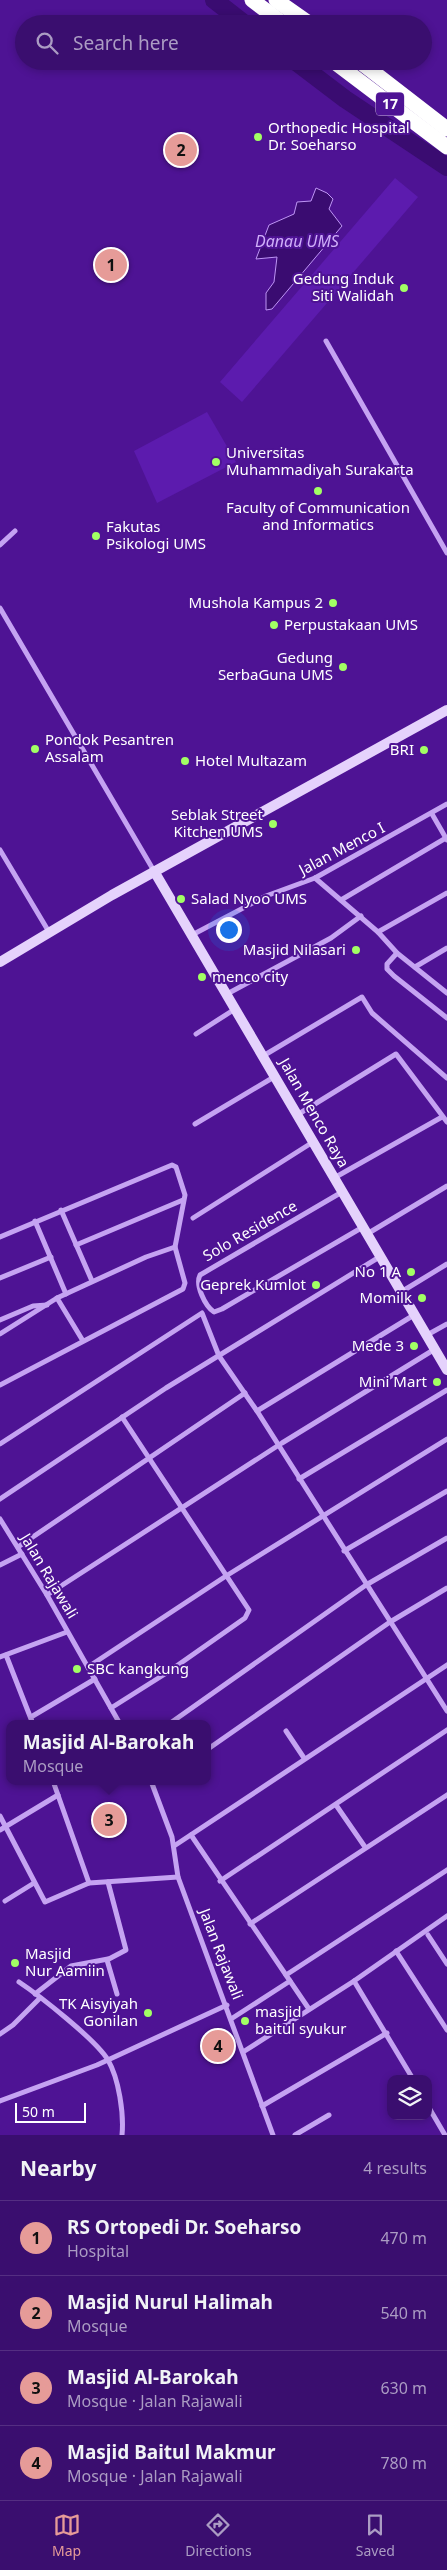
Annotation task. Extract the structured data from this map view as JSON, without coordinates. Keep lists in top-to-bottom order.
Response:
{
  "streets": {
    "highway": ["17"],
    "main road": ["Jalan Menco Raya"],
    "street": ["Jalan Menco I", "Solo Residence", "Jalan Rajawali"]
  },
  "crossings": [
    ["Jalan Menco I", "Jalan Menco Raya"],
    ["Jalan Menco Raya", "Solo Residence"]
  ],
  "water": ["Danau UMS"],
  "places": [
    "Orthopedic Hospital Dr. Soeharso",
    "Gedung Induk Siti Walidah",
    "Universitas Muhammadiyah Surakarta",
    "Faculty of Communication and Informatics",
    "Fakutas Psikologi UMS",
    "Mushola Kampus 2",
    "Perpustakaan UMS",
    "Gedung SerbaGuna UMS",
    "Pondok Pesantren Assalam",
    "BRI",
    "Hotel Multazam",
    "Seblak Street Kitchen UMS",
    "Salad Nyoo UMS",
    "Masjid Nilasari",
    "menco city",
    "No 1 A",
    "Geprek Kumlot",
    "Momilk",
    "Mede 3",
    "Mini Mart",
    "SBC kangkung",
    "Masjid Nur Aamiin",
    "TK Aisyiyah Gonilan",
    "masjid baitul syukur"
  ],
  "scale_bar": "50 m",
  "page": {
    "search": "Search here",
    "pins": [
      "2",
      "1",
      "3",
      "4"
    ],
    "popup": ["Masjid Al-Barokah", "Mosque"],
    "scale": "50 m",
    "heading": ["Nearby", "4 results"],
    "list": [
      {
        "mark": "1",
        "name": "RS Ortopedi Dr. Soeharso",
        "note": "Hospital",
        "value": "470 m"
      },
      {
        "mark": "2",
        "name": "Masjid Nurul Halimah",
        "note": "Mosque",
        "value": "540 m"
      },
      {
        "mark": "3",
        "name": "Masjid Al-Barokah",
        "note": "Mosque · Jalan Rajawali",
        "value": "630 m"
      },
      {
        "mark": "4",
        "name": "Masjid Baitul Makmur",
        "note": "Mosque · Jalan Rajawali",
        "value": "780 m"
      }
    ],
    "nav": ["Map", "Directions", "Saved"]
  }
}
